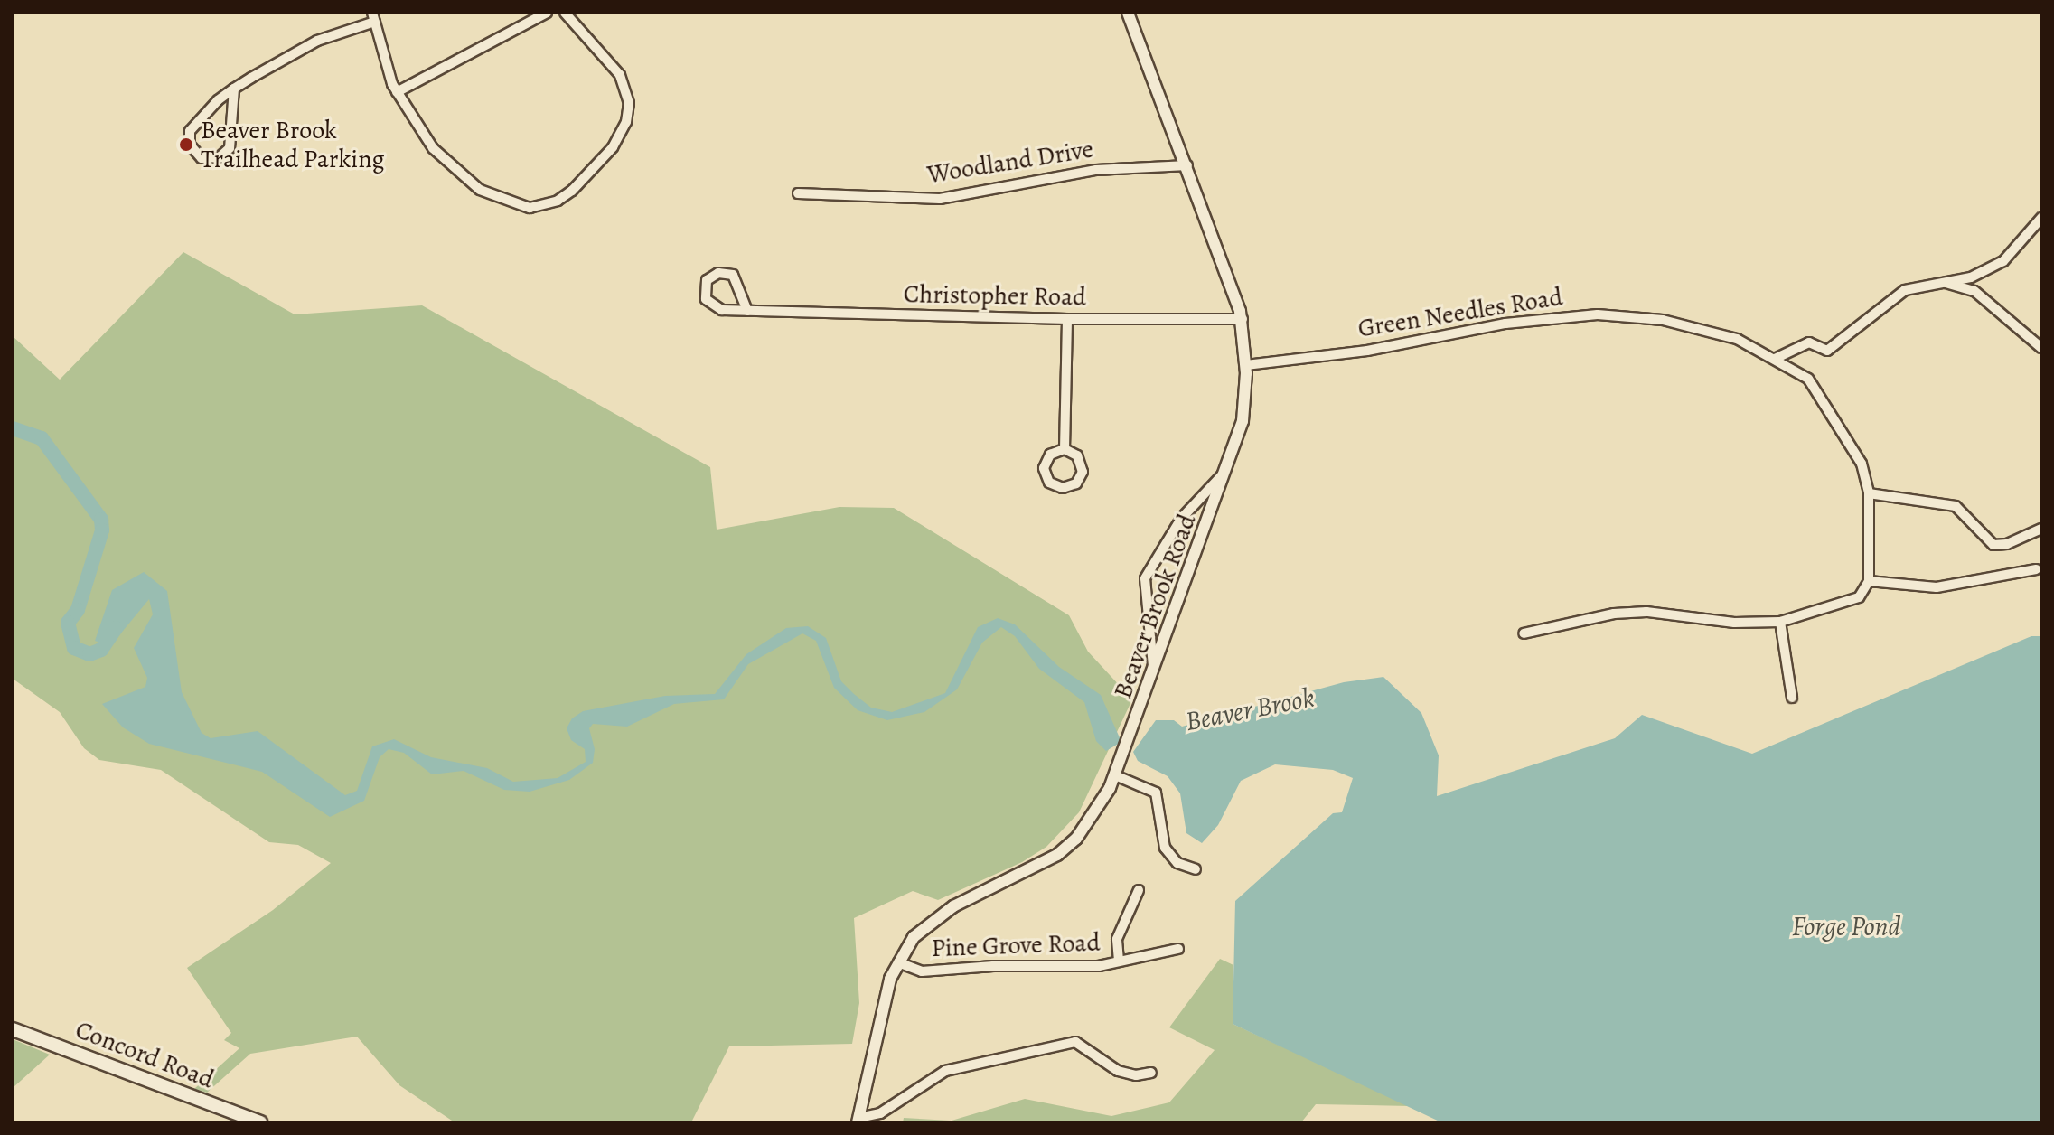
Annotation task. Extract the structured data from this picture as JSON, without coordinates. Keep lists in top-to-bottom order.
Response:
{
  "streets": {
    "main road": ["Concord Road"],
    "street": [
      "Woodland Drive",
      "Christopher Road",
      "Green Needles Road",
      "Beaver Brook Road",
      "Pine Grove Road"
    ]
  },
  "crossings": [
    ["Woodland Drive", "Beaver Brook Road"],
    ["Christopher Road", "Beaver Brook Road"],
    ["Green Needles Road", "Beaver Brook Road"],
    ["Beaver Brook Road", "Pine Grove Road"]
  ],
  "water": ["Beaver Brook", "Forge Pond"],
  "places": ["Beaver Brook Trailhead Parking"]
}
